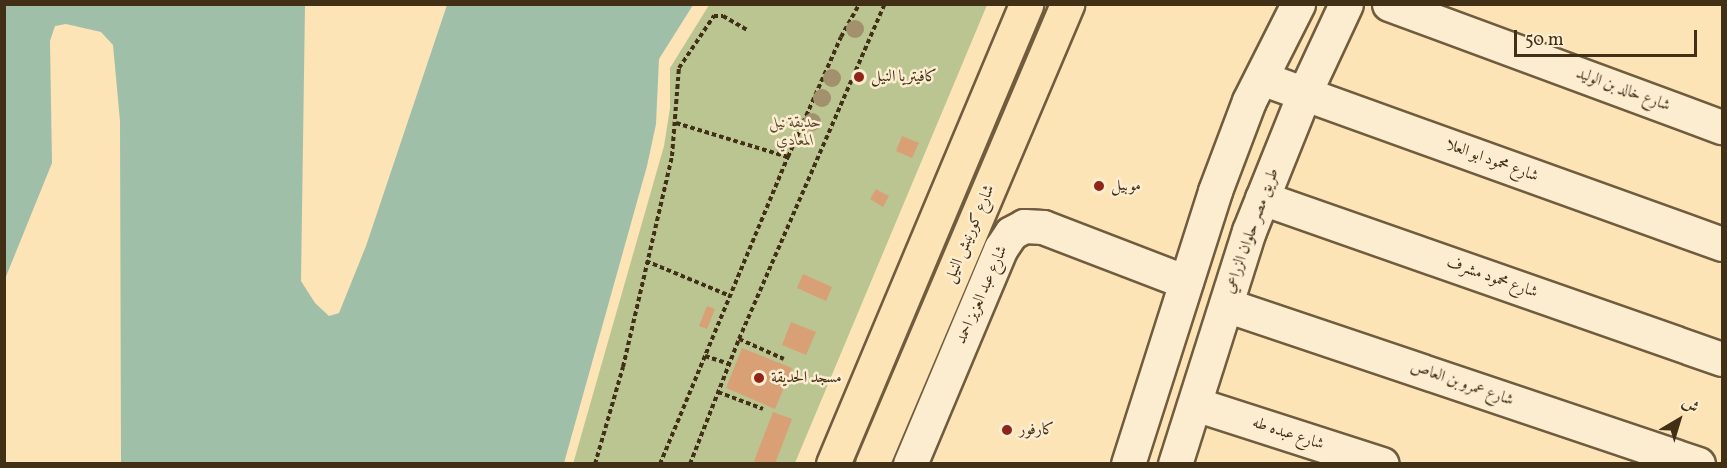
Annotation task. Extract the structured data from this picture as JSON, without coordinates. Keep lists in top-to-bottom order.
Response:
{
  "streets": {
    "highway": ["شارع كورنيش النيل"],
    "street": [
      "شارع خالد بن الوليد",
      "شارع محمود ابو العلا",
      "طريق مصر حلوان الزراعي",
      "شارع محمود مشرف",
      "شارع عبد العزيز احمد",
      "شارع عمرو بن العاص",
      "شارع عبده طه"
    ]
  },
  "crossings": [
    ["شارع محمود ابو العلا", "طريق مصر حلوان الزراعي"],
    ["طريق مصر حلوان الزراعي", "شارع محمود مشرف"],
    ["طريق مصر حلوان الزراعي", "شارع عمرو بن العاص"],
    ["طريق مصر حلوان الزراعي", "شارع عبده طه"]
  ],
  "parks": ["حديقة نيل المعادي"],
  "places": [
    "كافيتريا النيل",
    "موبيل",
    "مسجد الحديقة",
    "كارفور"
  ],
  "scale_bar": "50 m",
  "north": "top right"
}
